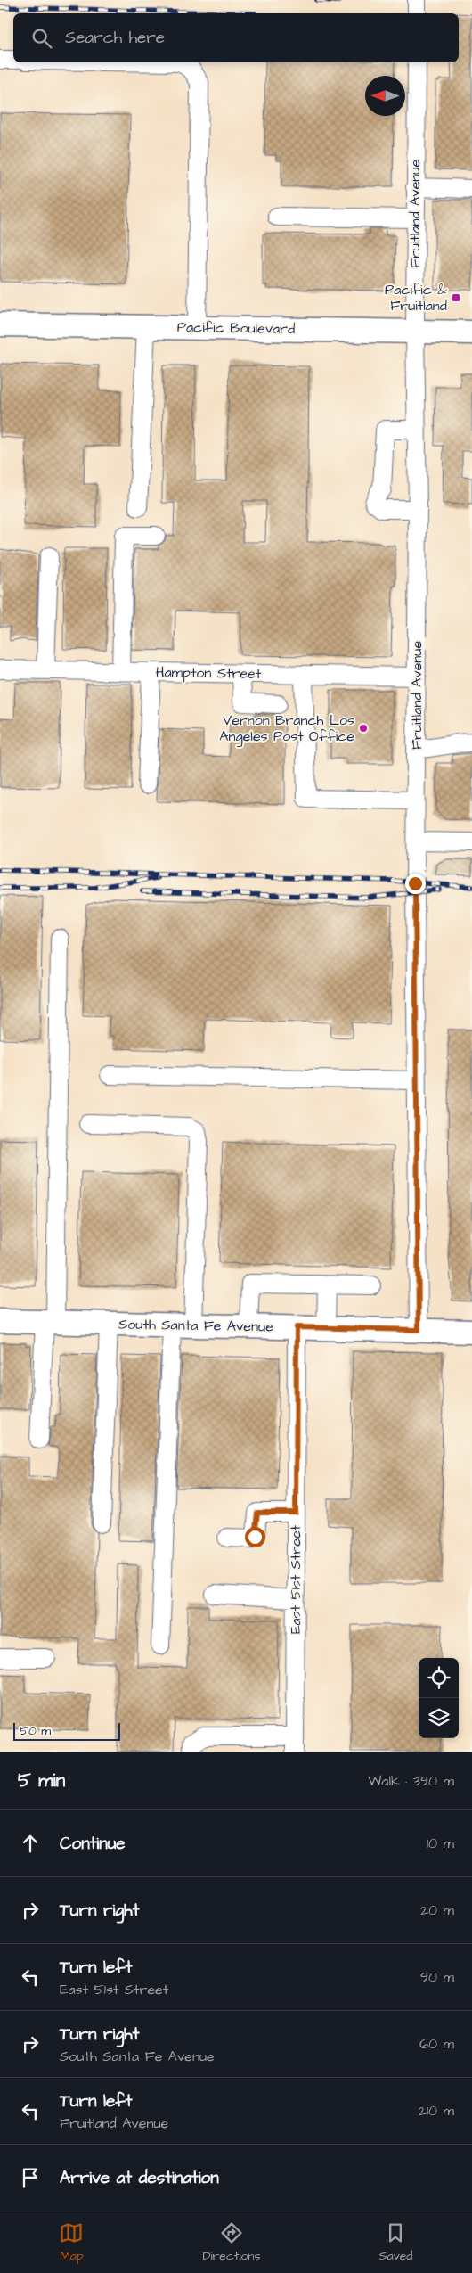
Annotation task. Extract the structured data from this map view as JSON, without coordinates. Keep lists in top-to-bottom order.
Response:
{
  "streets": {
    "main road": ["Pacific Boulevard", "South Santa Fe Avenue"],
    "street": ["Fruitland Avenue", "Hampton Street", "East 51st Street"]
  },
  "crossings": [
    ["Fruitland Avenue", "Pacific Boulevard"],
    ["Fruitland Avenue", "Hampton Street"],
    ["Fruitland Avenue", "South Santa Fe Avenue"],
    ["South Santa Fe Avenue", "East 51st Street"]
  ],
  "places": {
    "transit": ["Pacific & Fruitland"],
    "other": ["Vernon Branch Los Angeles Post Office"]
  },
  "scale_bar": "50 m",
  "north": "left",
  "page": {
    "search": "Search here",
    "scale": "50 m",
    "heading": ["5 min", "Walk · 390 m"],
    "list": [
      ["Continue", "10 m"],
      ["Turn right", "20 m"],
      ["Turn left", "East 51st Street", "90 m"],
      ["Turn right", "South Santa Fe Avenue", "60 m"],
      ["Turn left", "Fruitland Avenue", "210 m"],
      "Arrive at destination"
    ],
    "nav": ["Map", "Directions", "Saved"]
  }
}
